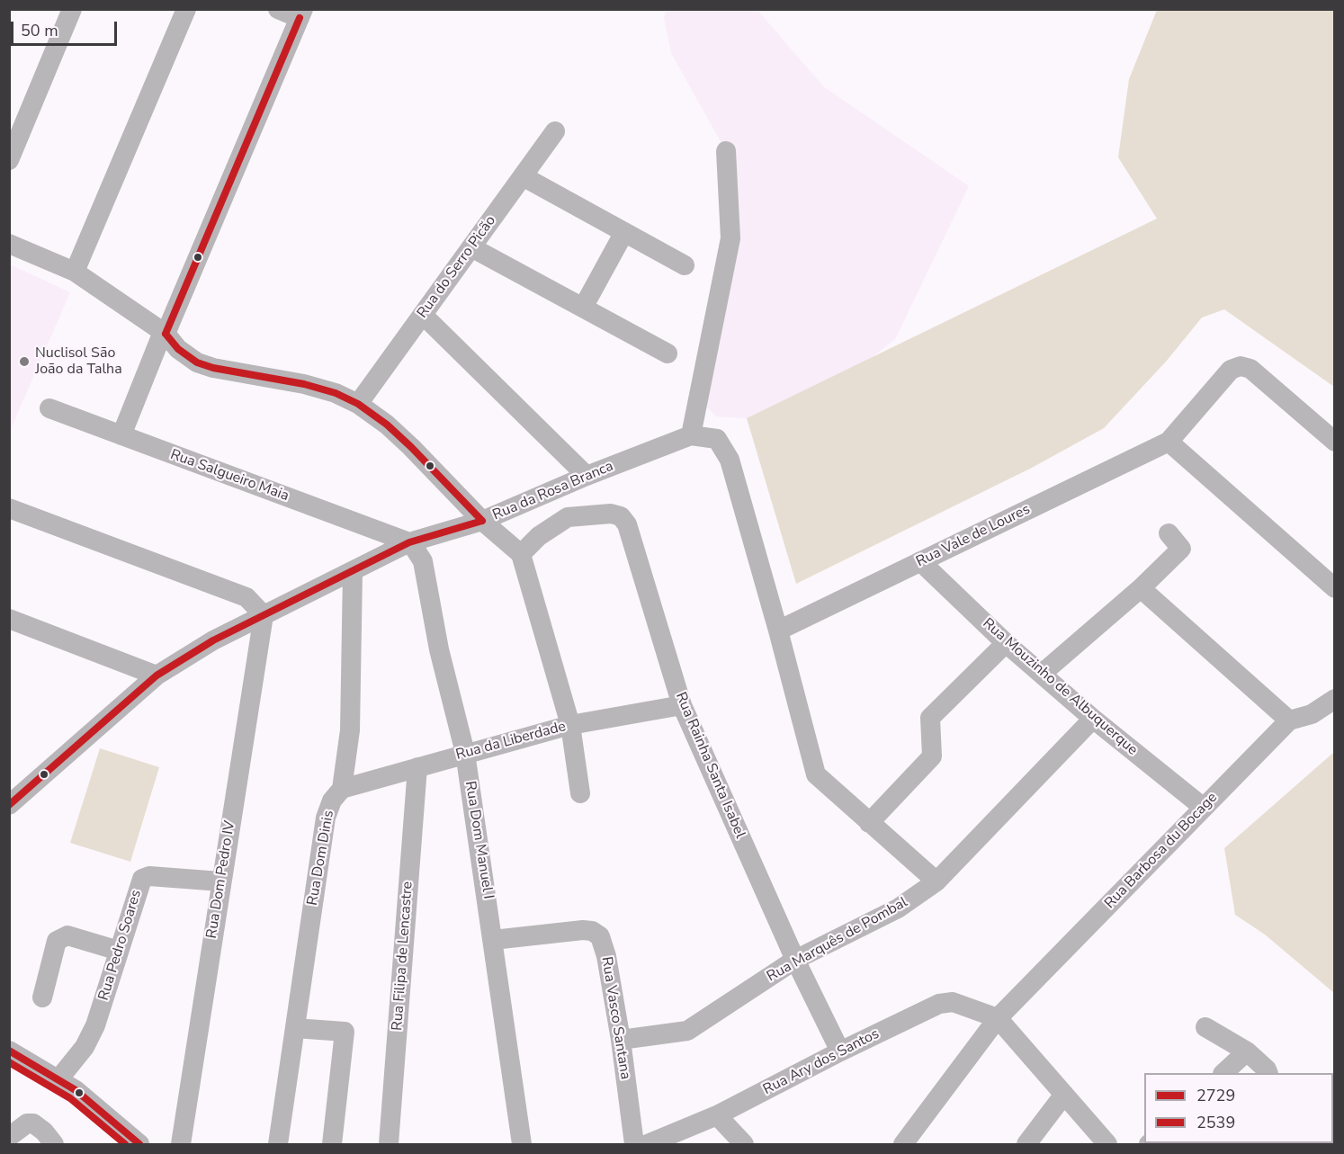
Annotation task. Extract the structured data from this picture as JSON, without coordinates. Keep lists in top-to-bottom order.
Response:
{
  "streets": {
    "street": [
      "Rua do Serro Picão",
      "Rua Salgueiro Maia",
      "Rua da Rosa Branca",
      "Rua Vale de Loures",
      "Rua Mouzinho de Albuquerque",
      "Rua da Liberdade",
      "Rua Rainha Santa Isabel",
      "Rua Dom Manuel I",
      "Rua Barbosa du Bocage",
      "Rua Dom Dinis",
      "Rua Dom Pedro IV",
      "Rua Marquês de Pombal",
      "Rua Pedro Soares",
      "Rua Filipa de Lencastre",
      "Rua Vasco Santana",
      "Rua Ary dos Santos"
    ]
  },
  "crossings": [
    ["Rua Salgueiro Maia", "Rua da Rosa Branca"],
    ["Rua Salgueiro Maia", "Rua Dom Manuel I"],
    ["Rua da Rosa Branca", "Rua Dom Manuel I"],
    ["Rua da Rosa Branca", "Rua Dom Dinis"],
    ["Rua da Rosa Branca", "Rua Dom Pedro IV"],
    ["Rua Vale de Loures", "Rua Mouzinho de Albuquerque"],
    ["Rua Mouzinho de Albuquerque", "Rua Barbosa du Bocage"],
    ["Rua Mouzinho de Albuquerque", "Rua Marquês de Pombal"],
    ["Rua da Liberdade", "Rua Rainha Santa Isabel"],
    ["Rua da Liberdade", "Rua Dom Manuel I"],
    ["Rua da Liberdade", "Rua Dom Dinis"],
    ["Rua da Liberdade", "Rua Filipa de Lencastre"],
    ["Rua Rainha Santa Isabel", "Rua Marquês de Pombal"],
    ["Rua Rainha Santa Isabel", "Rua Ary dos Santos"],
    ["Rua Dom Manuel I", "Rua Vasco Santana"],
    ["Rua Barbosa du Bocage", "Rua Ary dos Santos"],
    ["Rua Dom Pedro IV", "Rua Pedro Soares"],
    ["Rua Marquês de Pombal", "Rua Vasco Santana"]
  ],
  "places": ["Nuclisol São João da Talha"],
  "lines": ["transit line 2729", "transit line 2539"],
  "legend": ["2729", "2539"],
  "scale_bar": "50 m"
}
